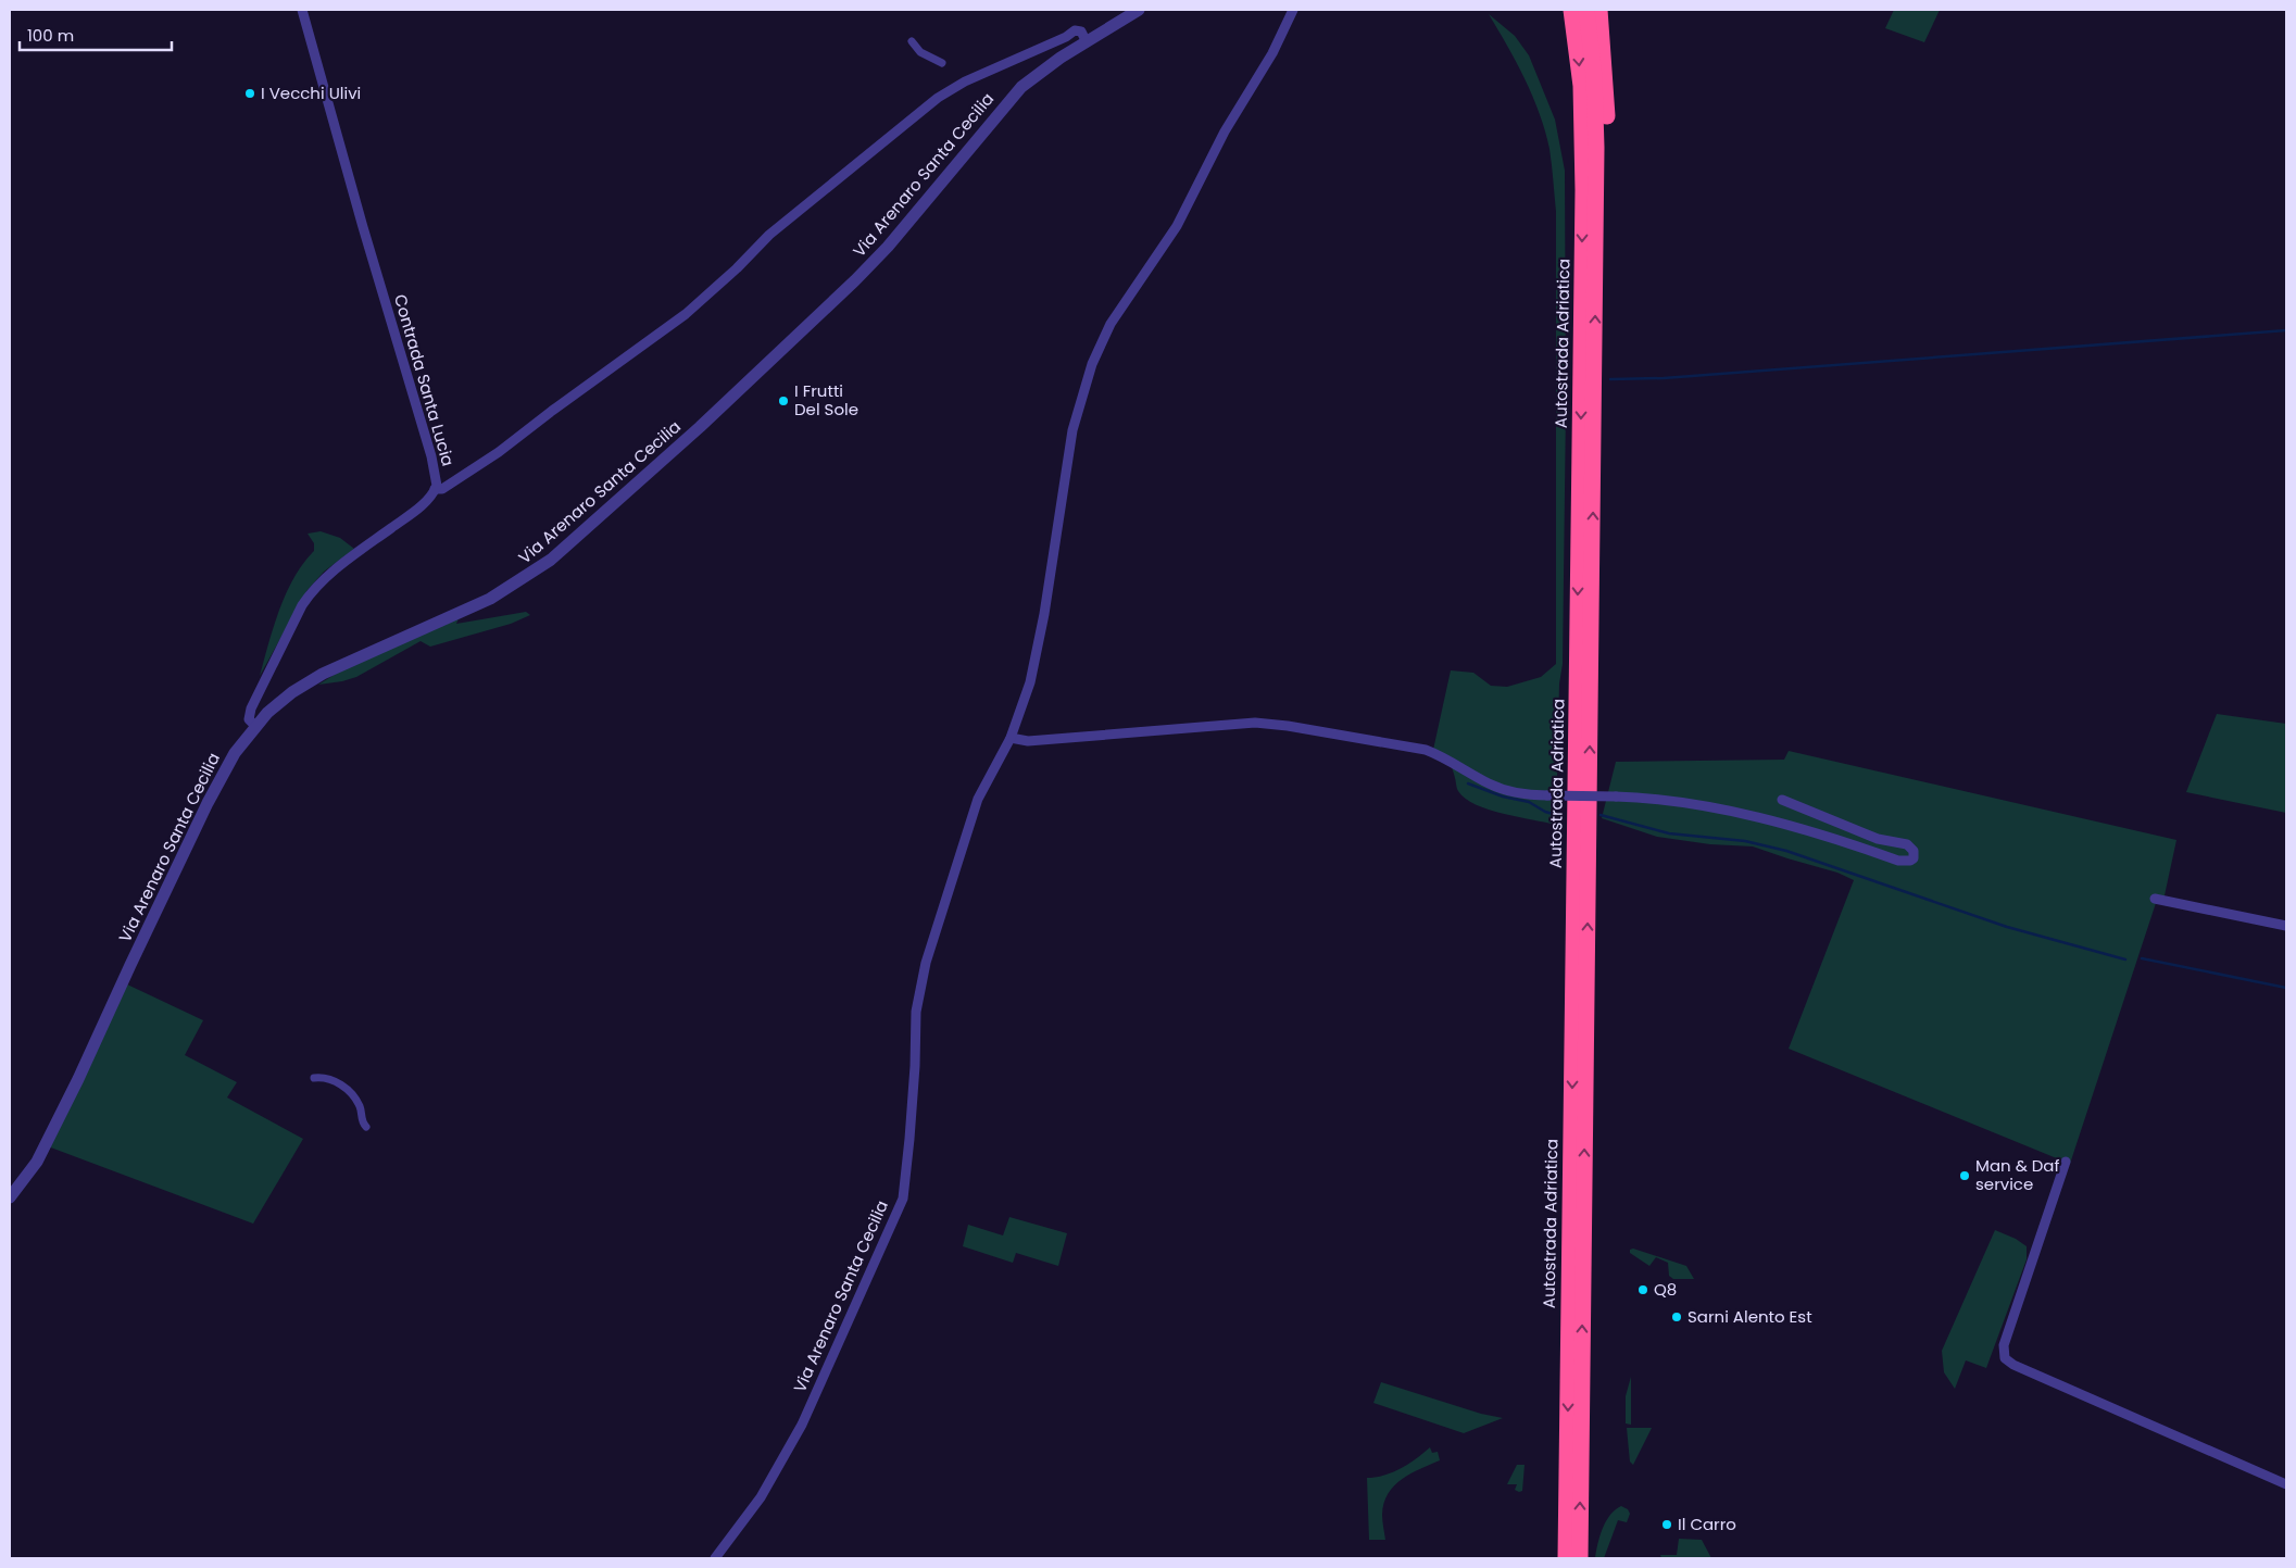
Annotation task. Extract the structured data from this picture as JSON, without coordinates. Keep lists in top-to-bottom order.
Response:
{
  "streets": {
    "highway": ["Autostrada Adriatica"],
    "street": ["Via Arenaro Santa Cecilia", "Contrada Santa Lucia"]
  },
  "crossings": [
    ["Via Arenaro Santa Cecilia", "Contrada Santa Lucia"]
  ],
  "places": [
    "I Vecchi Ulivi",
    "I Frutti Del Sole",
    "Man & Daf service",
    "Q8",
    "Sarni Alento Est",
    "Il Carro"
  ],
  "scale_bar": "100 m"
}
